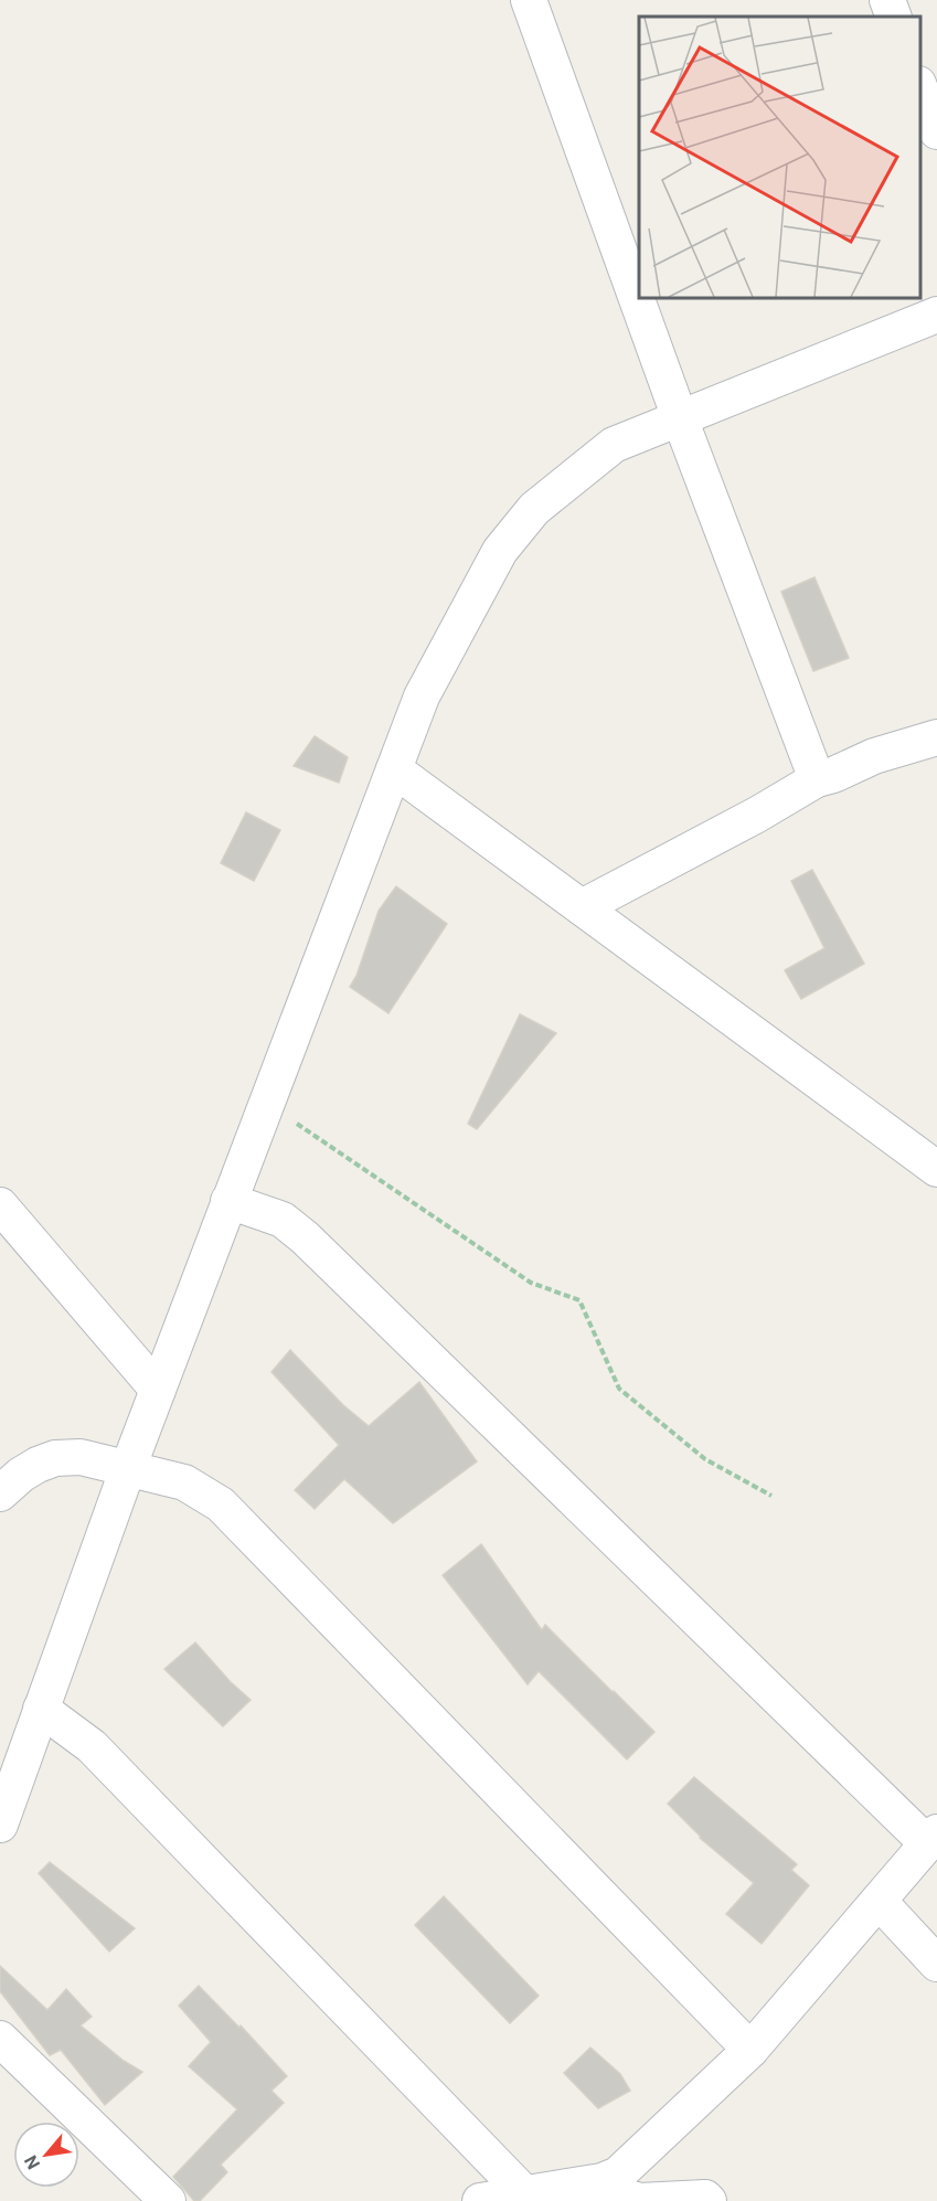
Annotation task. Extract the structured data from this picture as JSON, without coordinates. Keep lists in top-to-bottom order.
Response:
{
  "north": "bottom left"
}
